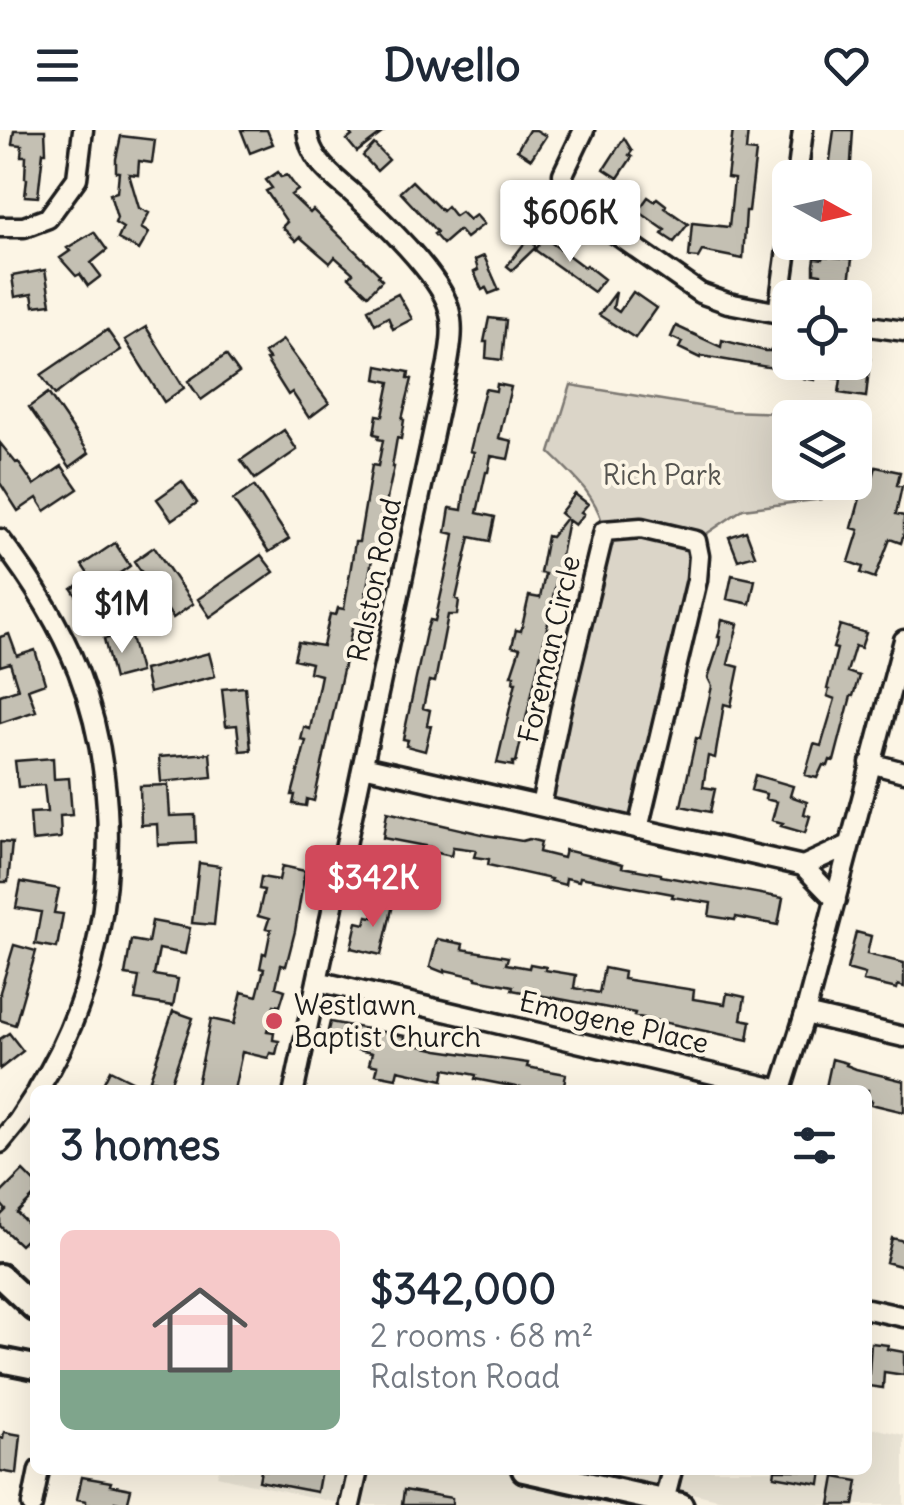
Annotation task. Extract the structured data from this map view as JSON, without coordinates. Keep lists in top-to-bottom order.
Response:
{
  "streets": {
    "street": ["Ralston Road", "Foreman Circle", "Emogene Place"]
  },
  "crossings": [
    ["Ralston Road", "Emogene Place"]
  ],
  "parks": ["Rich Park"],
  "places": ["Westlawn Baptist Church"],
  "north": "right",
  "page": {
    "header": "Dwello",
    "price": ["$606K", "$1M", "$342K"],
    "heading": "3 homes",
    "list": [
      {
        "name": "$342,000",
        "note": "2 rooms · 68 m² · Ralston Road"
      }
    ]
  }
}
